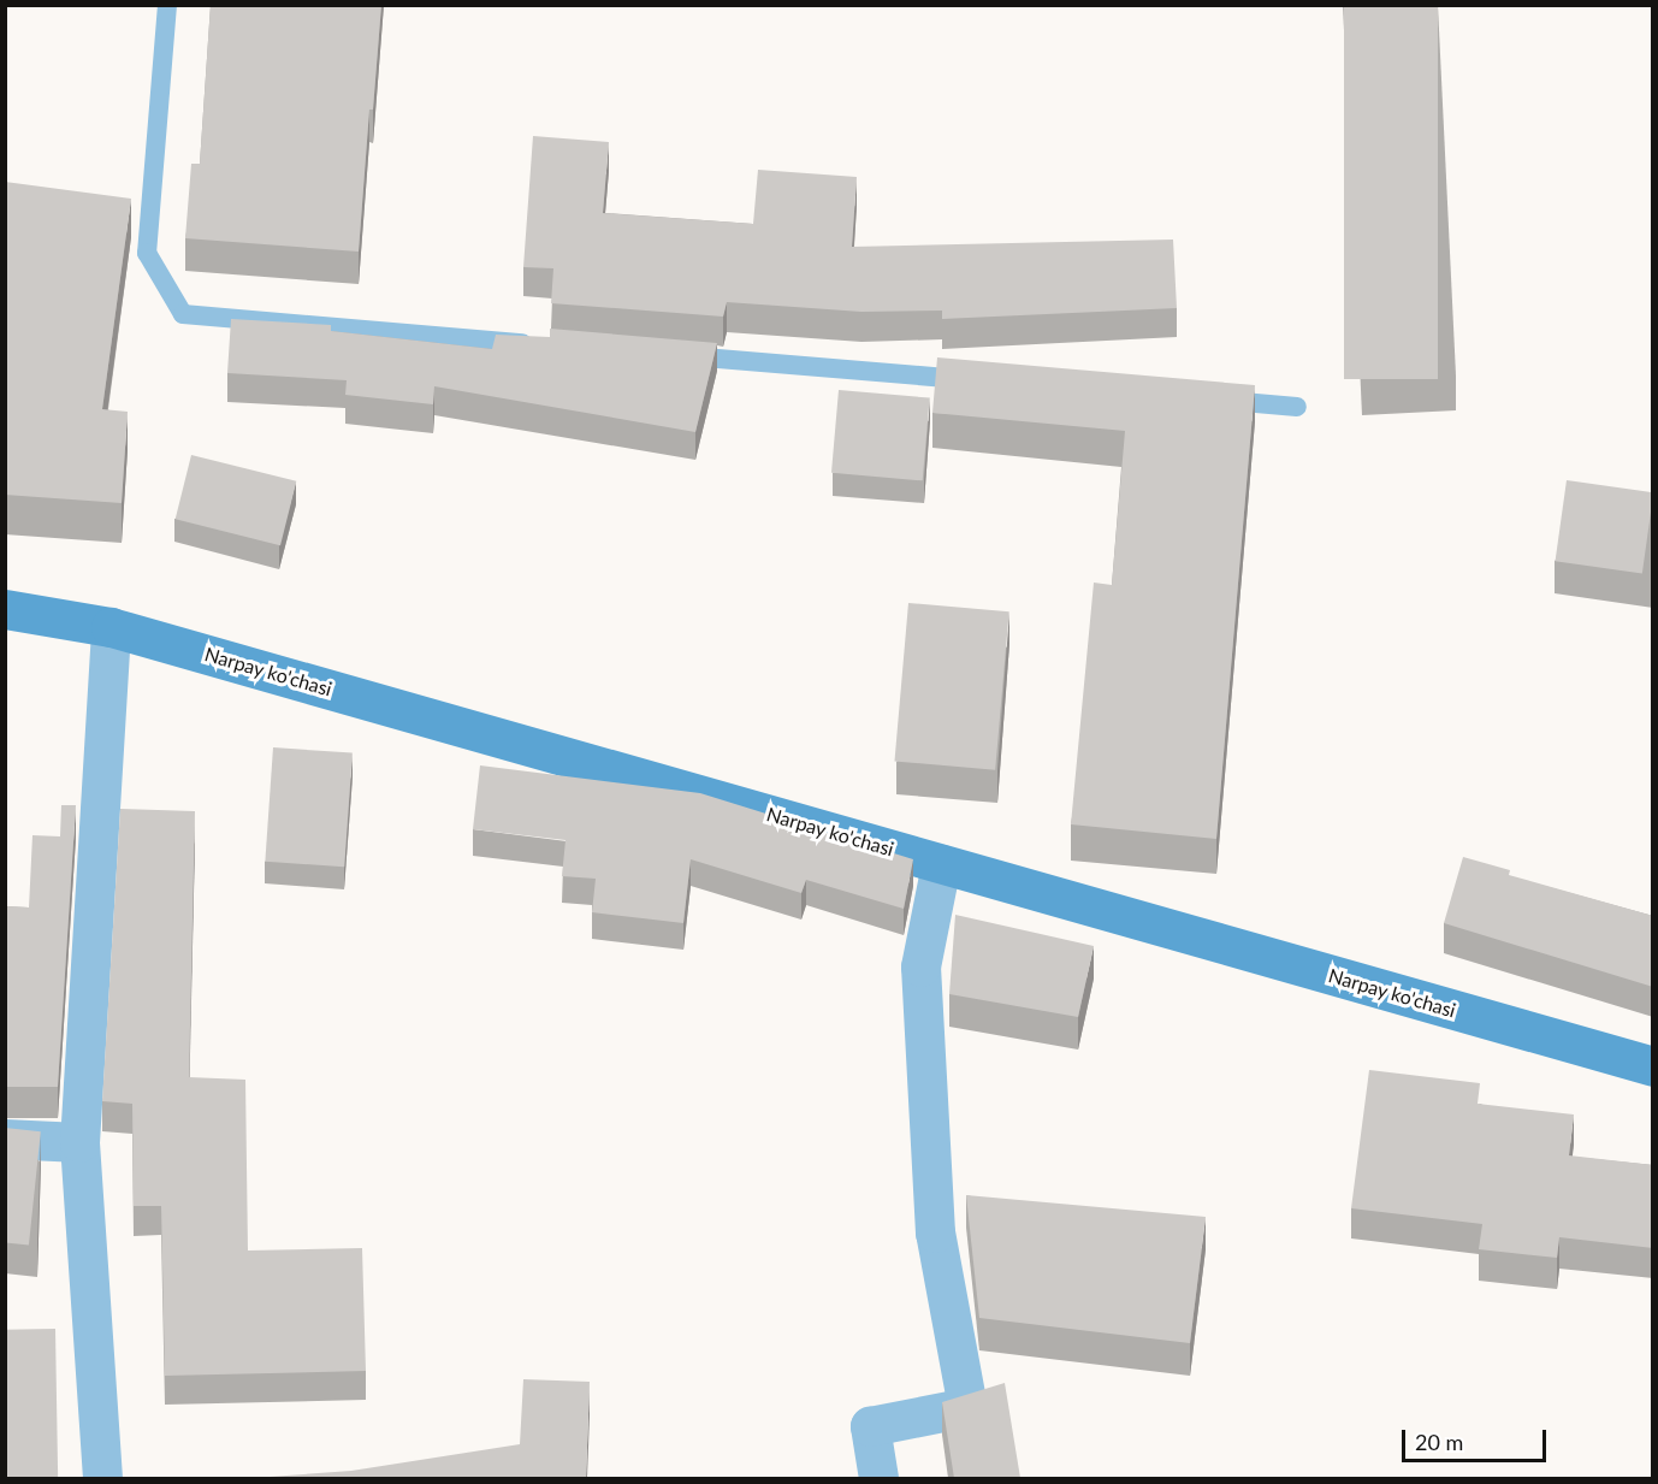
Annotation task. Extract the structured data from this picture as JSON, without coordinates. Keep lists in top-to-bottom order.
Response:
{
  "streets": {
    "main road": ["Narpay ko'chasi"]
  },
  "scale_bar": "20 m"
}
